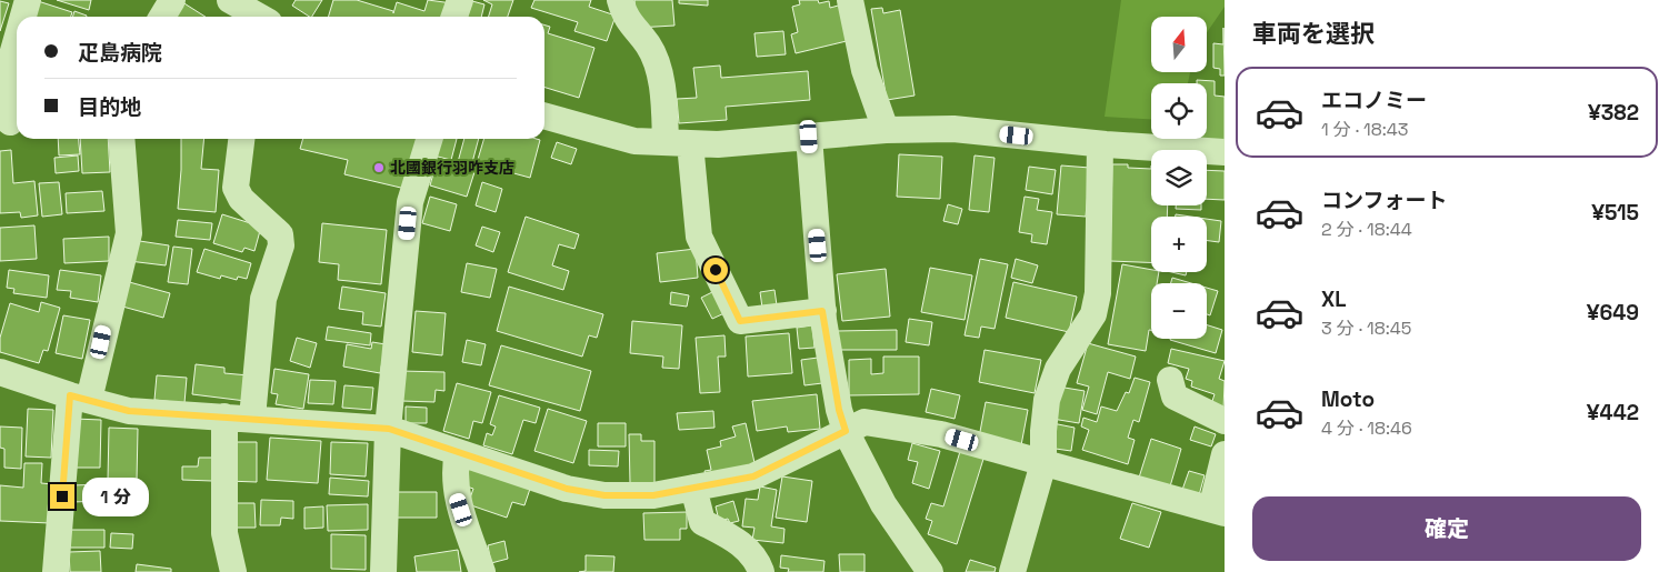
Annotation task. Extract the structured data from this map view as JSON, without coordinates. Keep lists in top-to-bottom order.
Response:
{
  "places": ["北國銀行羽咋支店"],
  "north": "top",
  "page": {
    "heading": "車両を選択",
    "map_buttons": ["+", "−"],
    "banner": ["疋島病院", "目的地"],
    "list": [
      {
        "name": "エコノミー",
        "note": "1 分 · 18:43",
        "value": "¥382"
      },
      {
        "name": "コンフォート",
        "note": "2 分 · 18:44",
        "value": "¥515"
      },
      {
        "name": "XL",
        "note": "3 分 · 18:45",
        "value": "¥649"
      },
      {
        "name": "Moto",
        "note": "4 分 · 18:46",
        "value": "¥442"
      }
    ],
    "bubble": "1 分",
    "buttons": "確定"
  }
}
